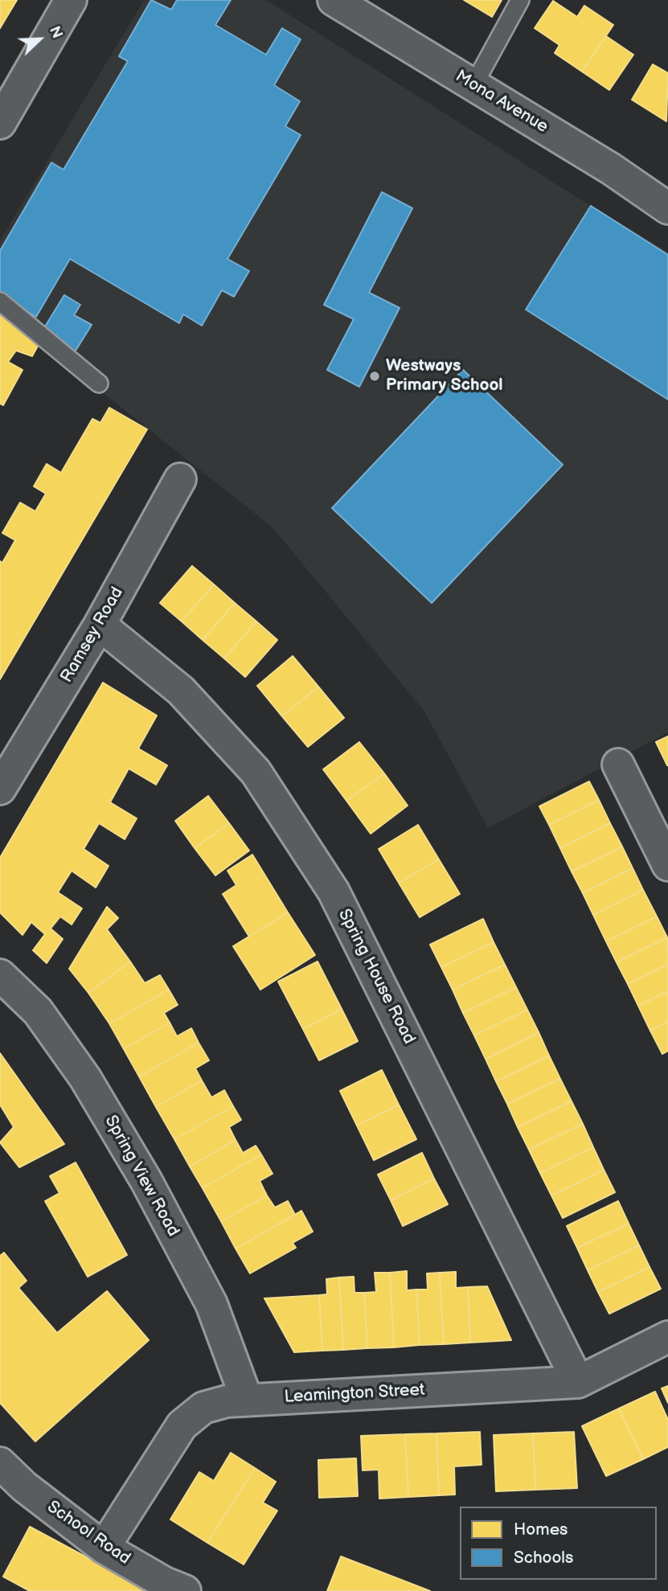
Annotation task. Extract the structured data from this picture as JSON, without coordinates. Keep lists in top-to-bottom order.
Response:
{
  "streets": {
    "street": [
      "Mona Avenue",
      "Ramsey Road",
      "Spring House Road",
      "Spring View Road",
      "Leamington Street",
      "School Road"
    ]
  },
  "crossings": [
    ["Ramsey Road", "Spring House Road"],
    ["Spring House Road", "Leamington Street"],
    ["Spring View Road", "Leamington Street"],
    ["Leamington Street", "School Road"]
  ],
  "places": ["Westways Primary School"],
  "legend": ["Homes", "Schools"],
  "north": "top right"
}
